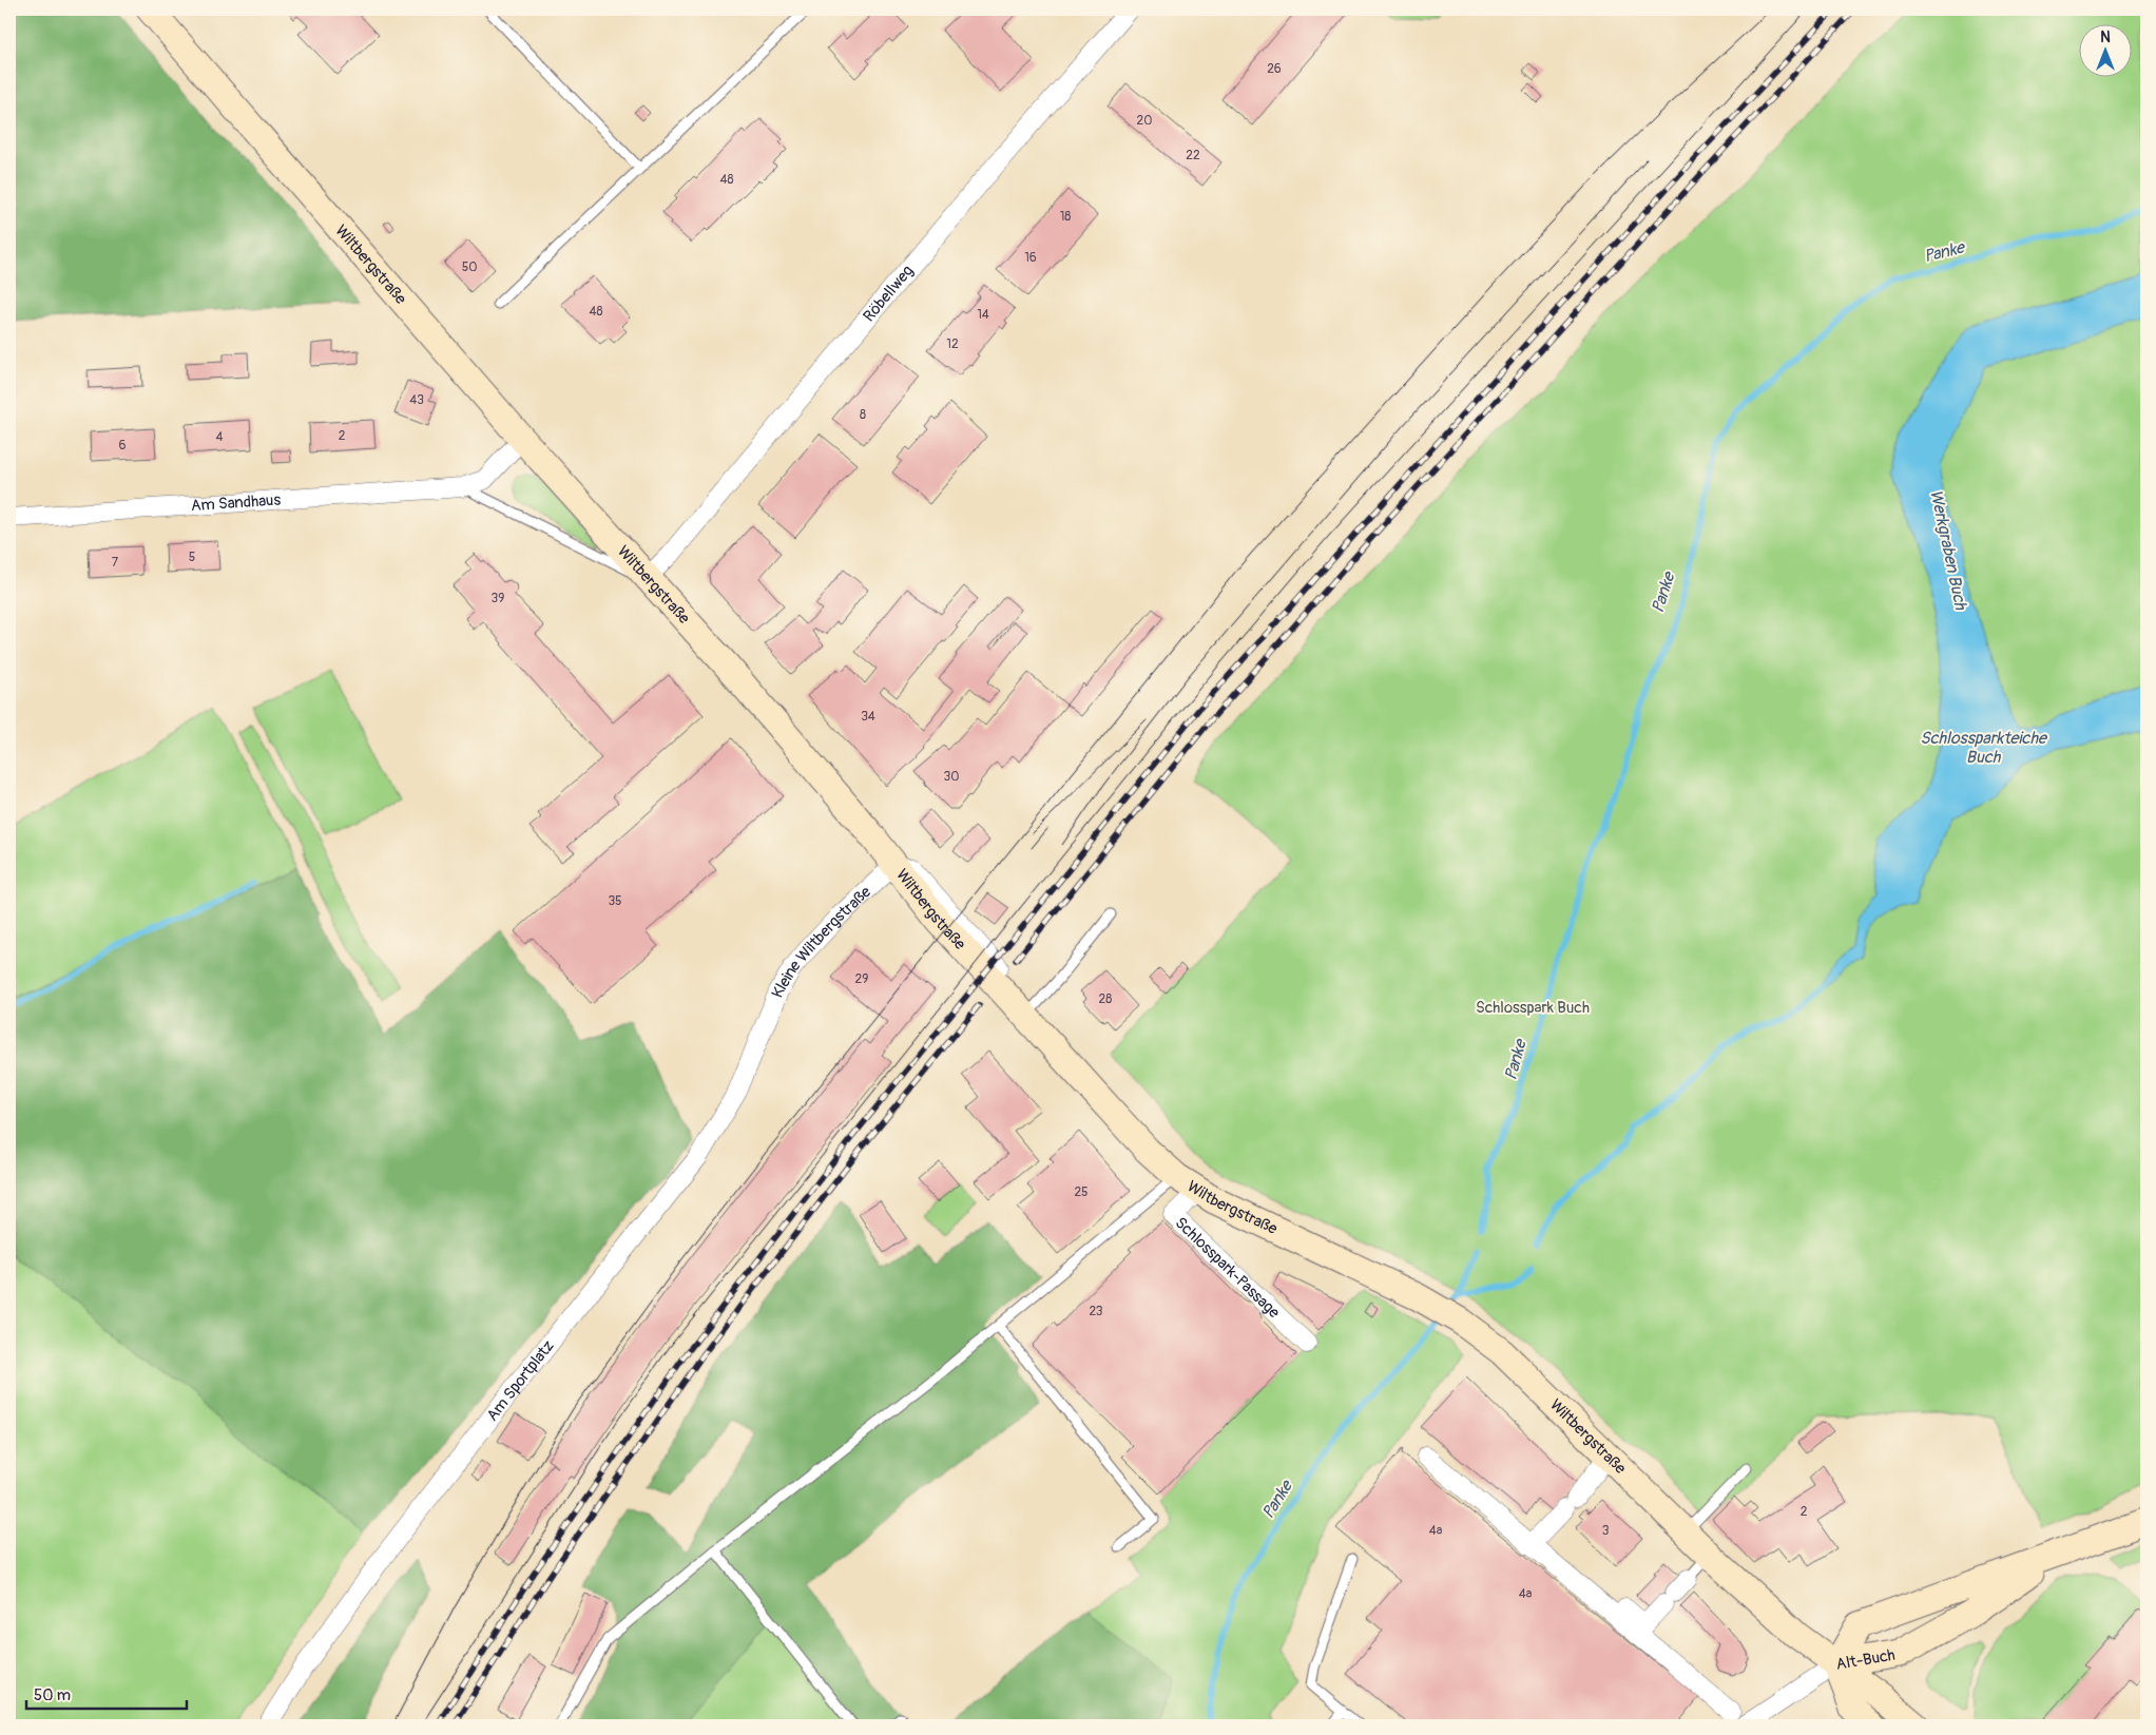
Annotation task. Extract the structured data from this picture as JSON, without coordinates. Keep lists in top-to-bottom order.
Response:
{
  "streets": {
    "main road": ["Wiltbergstraße", "Alt-Buch"],
    "street": [
      "Röbellweg",
      "Am Sandhaus",
      "Kleine Wiltbergstraße",
      "Schlosspark-Passage",
      "Am Sportplatz"
    ]
  },
  "crossings": [
    ["Wiltbergstraße", "Röbellweg"],
    ["Wiltbergstraße", "Am Sandhaus"],
    ["Wiltbergstraße", "Kleine Wiltbergstraße"],
    ["Wiltbergstraße", "Schlosspark-Passage"],
    ["Wiltbergstraße", "Alt-Buch"],
    ["Kleine Wiltbergstraße", "Am Sportplatz"]
  ],
  "water": ["Panke", "Werkgraben Buch", "Schlossparkteiche Buch"],
  "parks": ["Schlosspark Buch"],
  "house_numbers": [
    "26",
    "20",
    "22",
    "48",
    "18",
    "16",
    "50",
    "48",
    "14",
    "12",
    "43",
    "8",
    "2",
    "4",
    "6",
    "5",
    "7",
    "39",
    "34",
    "30",
    "35",
    "29",
    "28",
    "25",
    "23",
    "2",
    "4a",
    "3",
    "4a"
  ],
  "scale_bar": "50 m",
  "north": "top"
}
